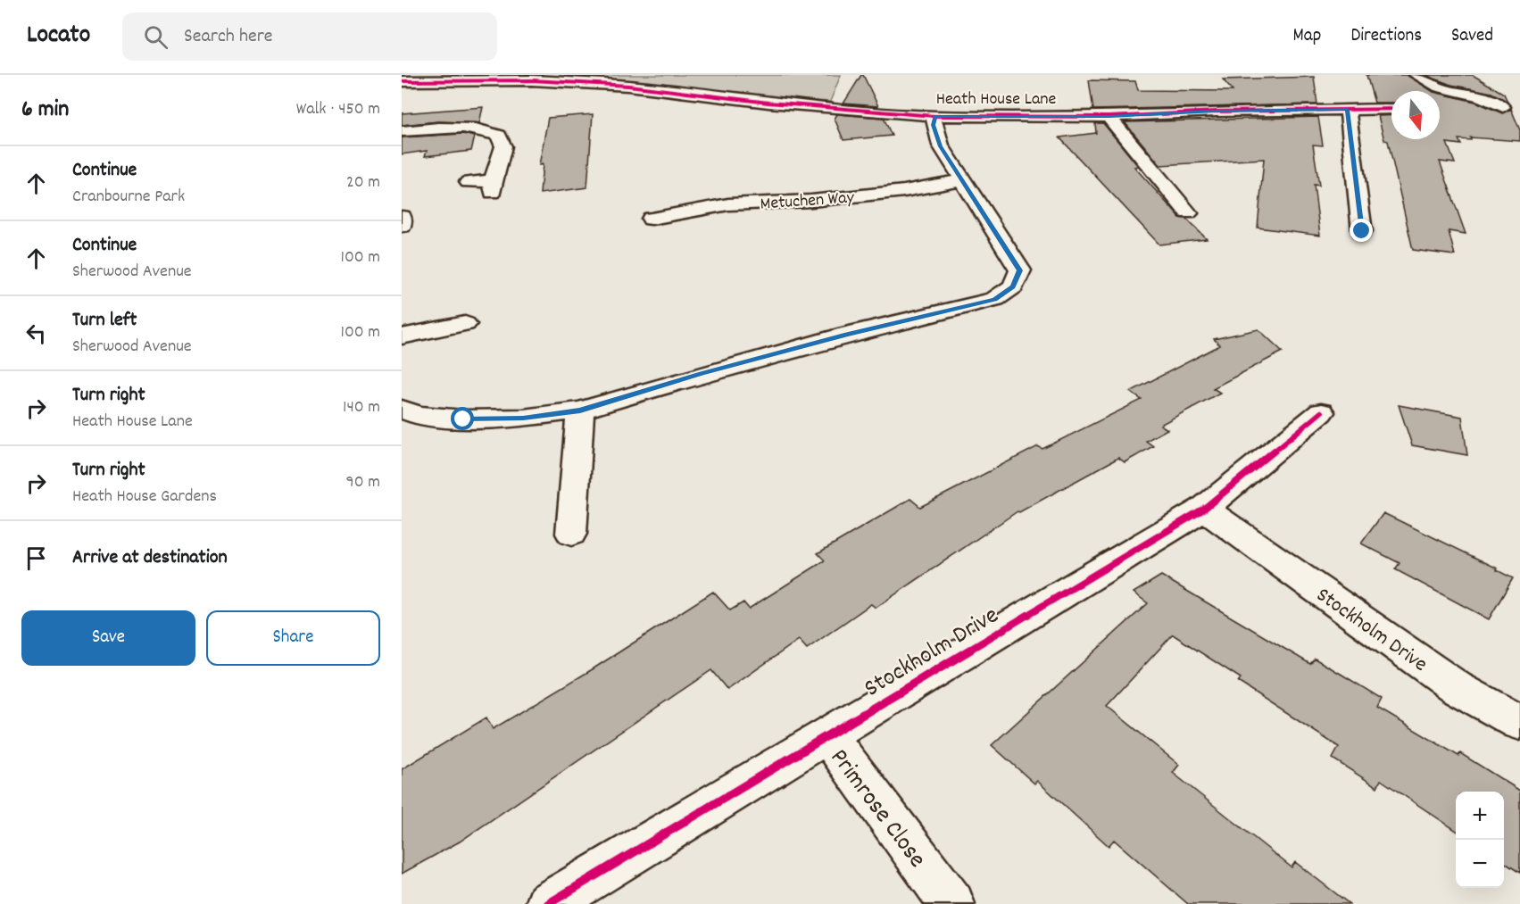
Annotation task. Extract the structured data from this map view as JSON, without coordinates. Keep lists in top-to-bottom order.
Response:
{
  "streets": {
    "street": [
      "Heath House Lane",
      "Metuchen Way",
      "Stockholm Drive",
      "Primrose Close"
    ]
  },
  "crossings": [
    ["Stockholm Drive", "Primrose Close"]
  ],
  "north": "bottom",
  "page": {
    "header": "Locato",
    "search": "Search here",
    "nav": ["Map", "Directions", "Saved"],
    "heading": ["6 min", "Walk · 450 m"],
    "list": [
      ["Continue", "Cranbourne Park", "20 m"],
      ["Continue", "Sherwood Avenue", "100 m"],
      ["Turn left", "Sherwood Avenue", "100 m"],
      ["Turn right", "Heath House Lane", "140 m"],
      ["Turn right", "Heath House Gardens", "90 m"],
      "Arrive at destination"
    ],
    "buttons": ["Save", "Share"],
    "map_buttons": ["+", "−"]
  }
}
